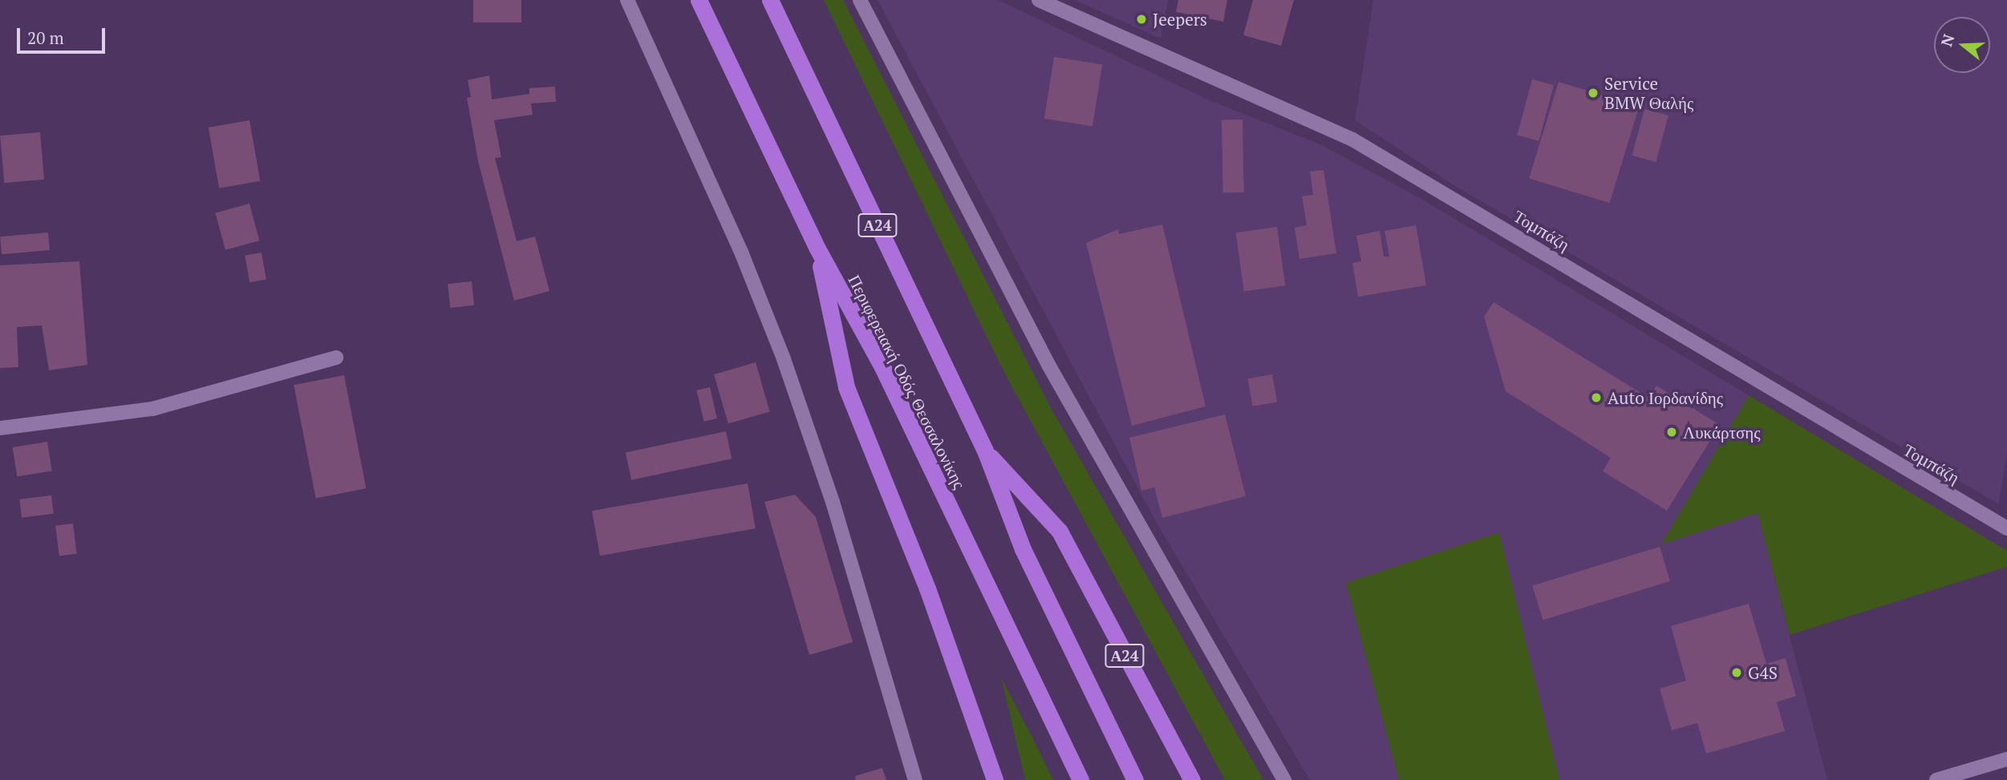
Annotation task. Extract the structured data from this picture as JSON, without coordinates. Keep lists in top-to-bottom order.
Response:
{
  "streets": {
    "highway": ["Α24", "Περιφερειακή Οδός Θεσσαλονίκης"],
    "street": ["Τομπάζη"]
  },
  "places": [
    "Jeepers",
    "Service BMW Θαλής",
    "Auto Ιορδανίδης",
    "Λυκάρτσης",
    "G4S"
  ],
  "scale_bar": "20 m",
  "north": "left"
}
